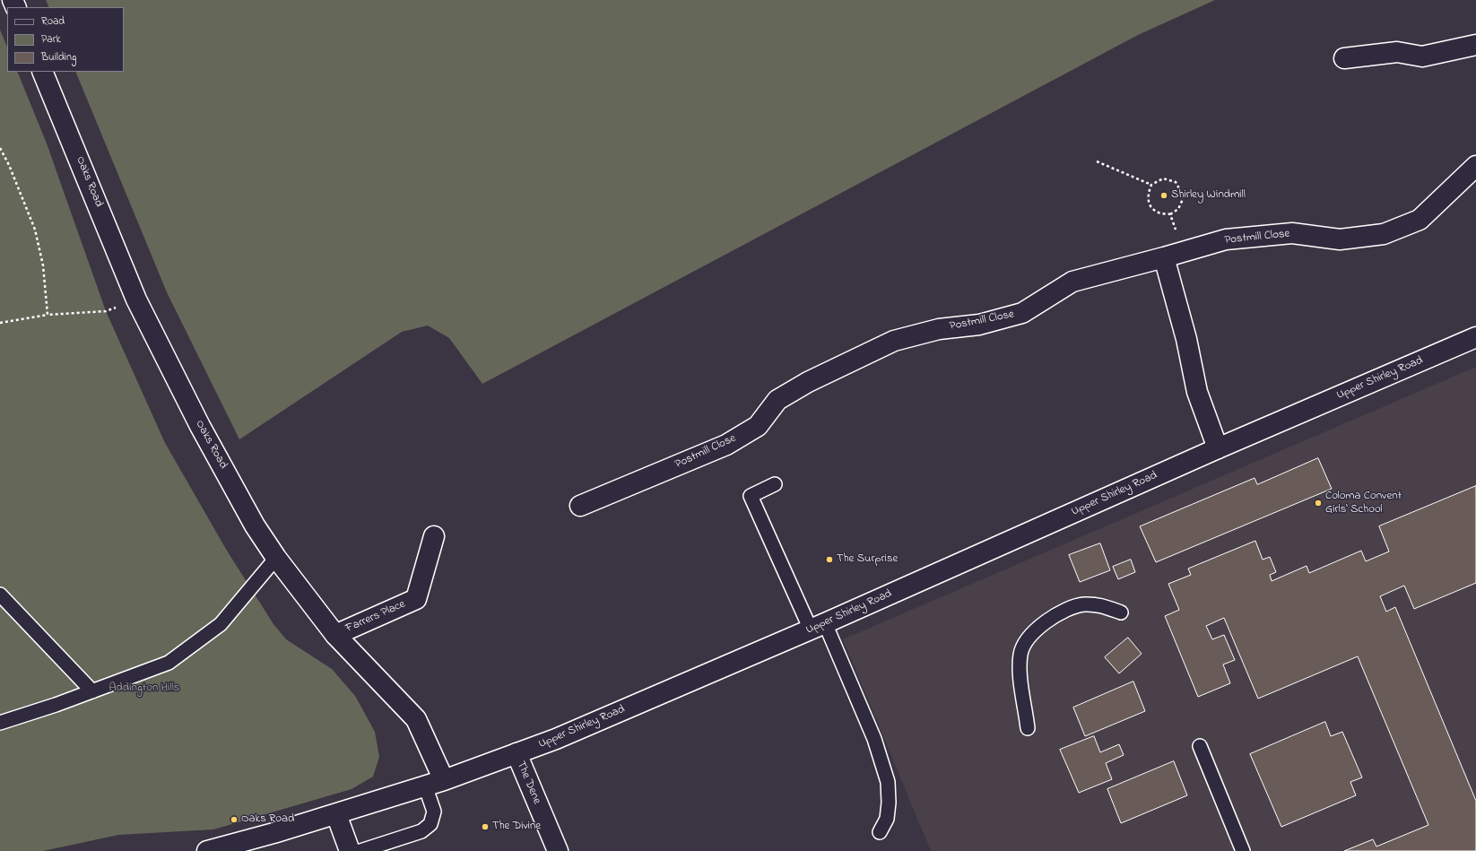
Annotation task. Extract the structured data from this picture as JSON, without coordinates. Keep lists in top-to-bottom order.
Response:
{
  "streets": {
    "street": [
      "Oaks Road",
      "Postmill Close",
      "Upper Shirley Road",
      "Farrers Place",
      "The Dene"
    ]
  },
  "crossings": [
    ["Oaks Road", "Upper Shirley Road"],
    ["Oaks Road", "Farrers Place"],
    ["Upper Shirley Road", "The Dene"]
  ],
  "parks": ["Addington Hills"],
  "places": [
    "Shirley Windmill",
    "Coloma Convent Girls' School",
    "The Surprise",
    "Oaks Road",
    "The Divine"
  ],
  "legend": ["Road", "Park", "Building"]
}
